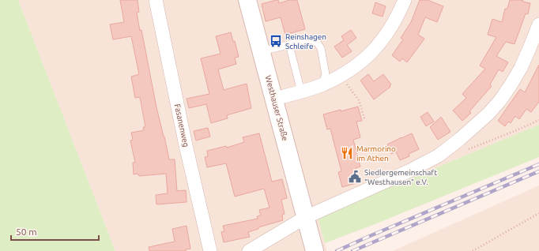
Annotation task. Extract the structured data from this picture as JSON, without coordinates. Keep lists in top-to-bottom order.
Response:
{
  "streets": {
    "main road": ["Westhauser Straße"],
    "street": ["Fasanenweg"]
  },
  "places": {
    "bus stop": ["Reinshagen Schleife"],
    "restaurant": ["Marmorino im Athen"],
    "public building": ["Siedlergemeinschaft \"Westhausen\" e.V."]
  },
  "scale_bar": "50 m"
}
